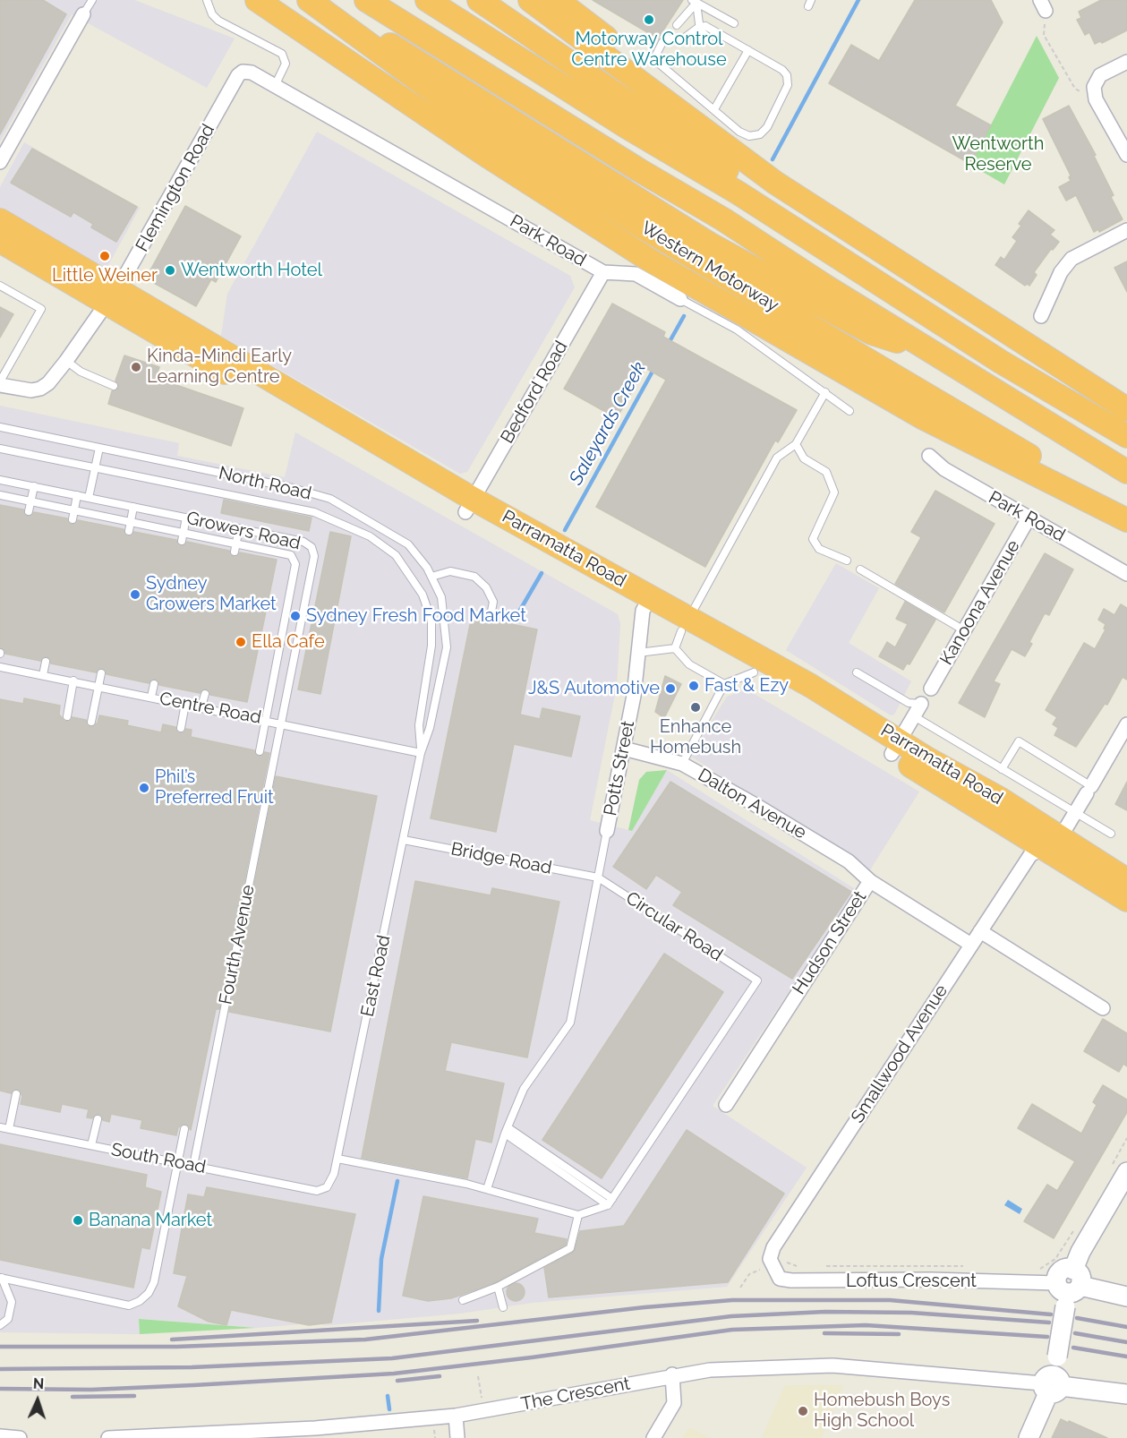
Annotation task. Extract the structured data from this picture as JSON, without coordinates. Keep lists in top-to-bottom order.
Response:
{
  "streets": {
    "highway": ["Western Motorway", "Parramatta Road"],
    "street": [
      "Flemington Road",
      "Park Road",
      "Bedford Road",
      "Kanoona Avenue",
      "Potts Street",
      "Dalton Avenue",
      "Hudson Street",
      "Smallwood Avenue",
      "Loftus Crescent",
      "The Crescent"
    ],
    "lane": [
      "North Road",
      "Growers Road",
      "Centre Road",
      "Bridge Road",
      "Circular Road",
      "Fourth Avenue",
      "East Road",
      "South Road"
    ]
  },
  "crossings": [
    ["Flemington Road", "Park Road"],
    ["Flemington Road", "Parramatta Road"],
    ["Park Road", "Bedford Road"],
    ["Park Road", "Kanoona Avenue"],
    ["Bedford Road", "Parramatta Road"],
    ["North Road", "Centre Road"],
    ["North Road", "East Road"],
    ["Growers Road", "Centre Road"],
    ["Growers Road", "Fourth Avenue"],
    ["Parramatta Road", "Potts Street"],
    ["Parramatta Road", "Smallwood Avenue"],
    ["Centre Road", "Fourth Avenue"],
    ["Centre Road", "East Road"],
    ["Potts Street", "Dalton Avenue"],
    ["Potts Street", "Bridge Road"],
    ["Potts Street", "Circular Road"],
    ["Dalton Avenue", "Hudson Street"],
    ["Bridge Road", "Circular Road"],
    ["Bridge Road", "East Road"],
    ["Hudson Street", "Smallwood Avenue"],
    ["Fourth Avenue", "South Road"],
    ["East Road", "South Road"],
    ["Smallwood Avenue", "Loftus Crescent"]
  ],
  "water": ["Saleyards Creek"],
  "parks": ["Wentworth Reserve"],
  "places": [
    "Motorway Control Centre Warehouse",
    "Little Weiner",
    "Wentworth Hotel",
    "Kinda-Mindi Early Learning Centre",
    "Sydney Growers Market",
    "Sydney Fresh Food Market",
    "Ella Cafe",
    "Fast & Ezy",
    "J&S Automotive",
    "Enhance Homebush",
    "Phil’s Preferred Fruit",
    "Banana Market",
    "Homebush Boys High School"
  ],
  "north": "top"
}
